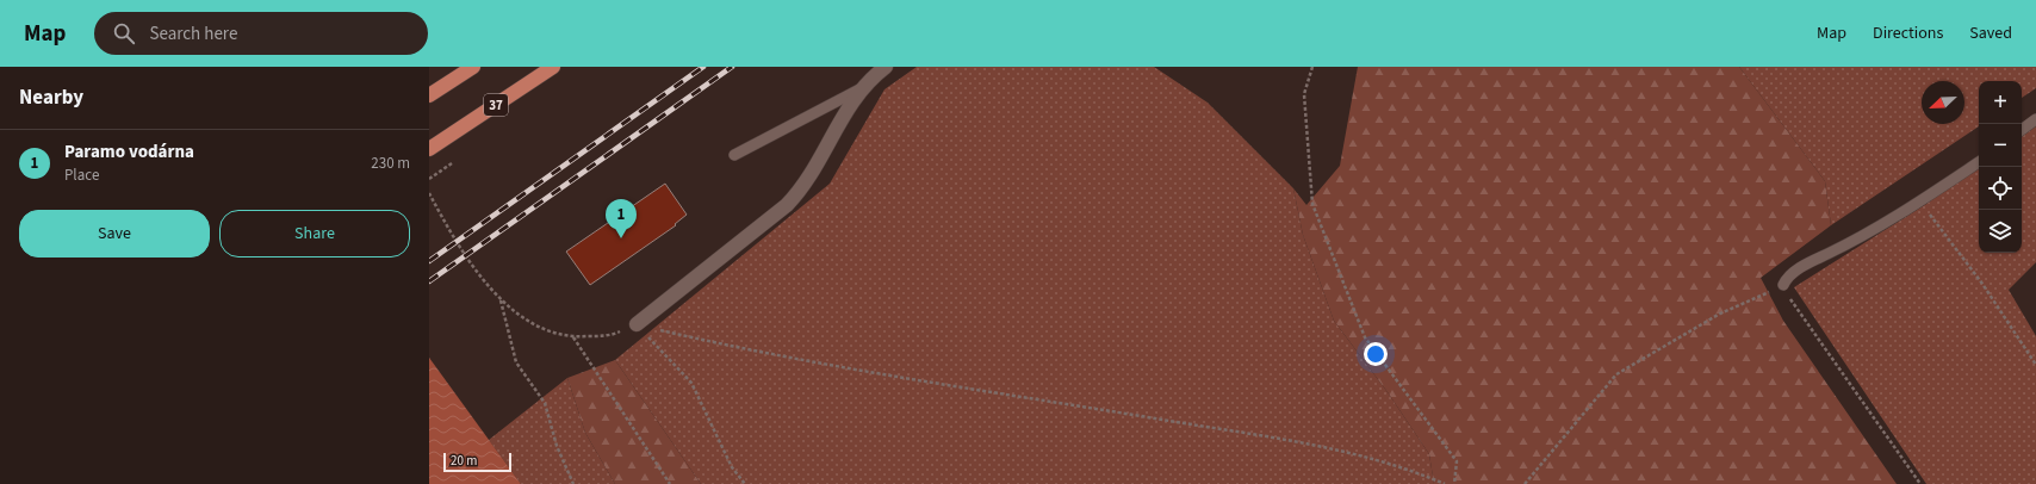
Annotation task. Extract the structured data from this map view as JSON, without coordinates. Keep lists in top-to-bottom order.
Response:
{
  "streets": {
    "main road": ["37"]
  },
  "scale_bar": "20 m",
  "north": "bottom left",
  "page": {
    "header": "Map",
    "search": "Search here",
    "nav": ["Map", "Directions", "Saved"],
    "heading": "Nearby",
    "map_buttons": ["+", "−"],
    "list": [
      {
        "mark": "1",
        "name": "Paramo vodárna",
        "note": "Place",
        "value": "230 m"
      }
    ],
    "buttons": ["Save", "Share"],
    "pins": "1",
    "scale": "20 m"
  }
}
